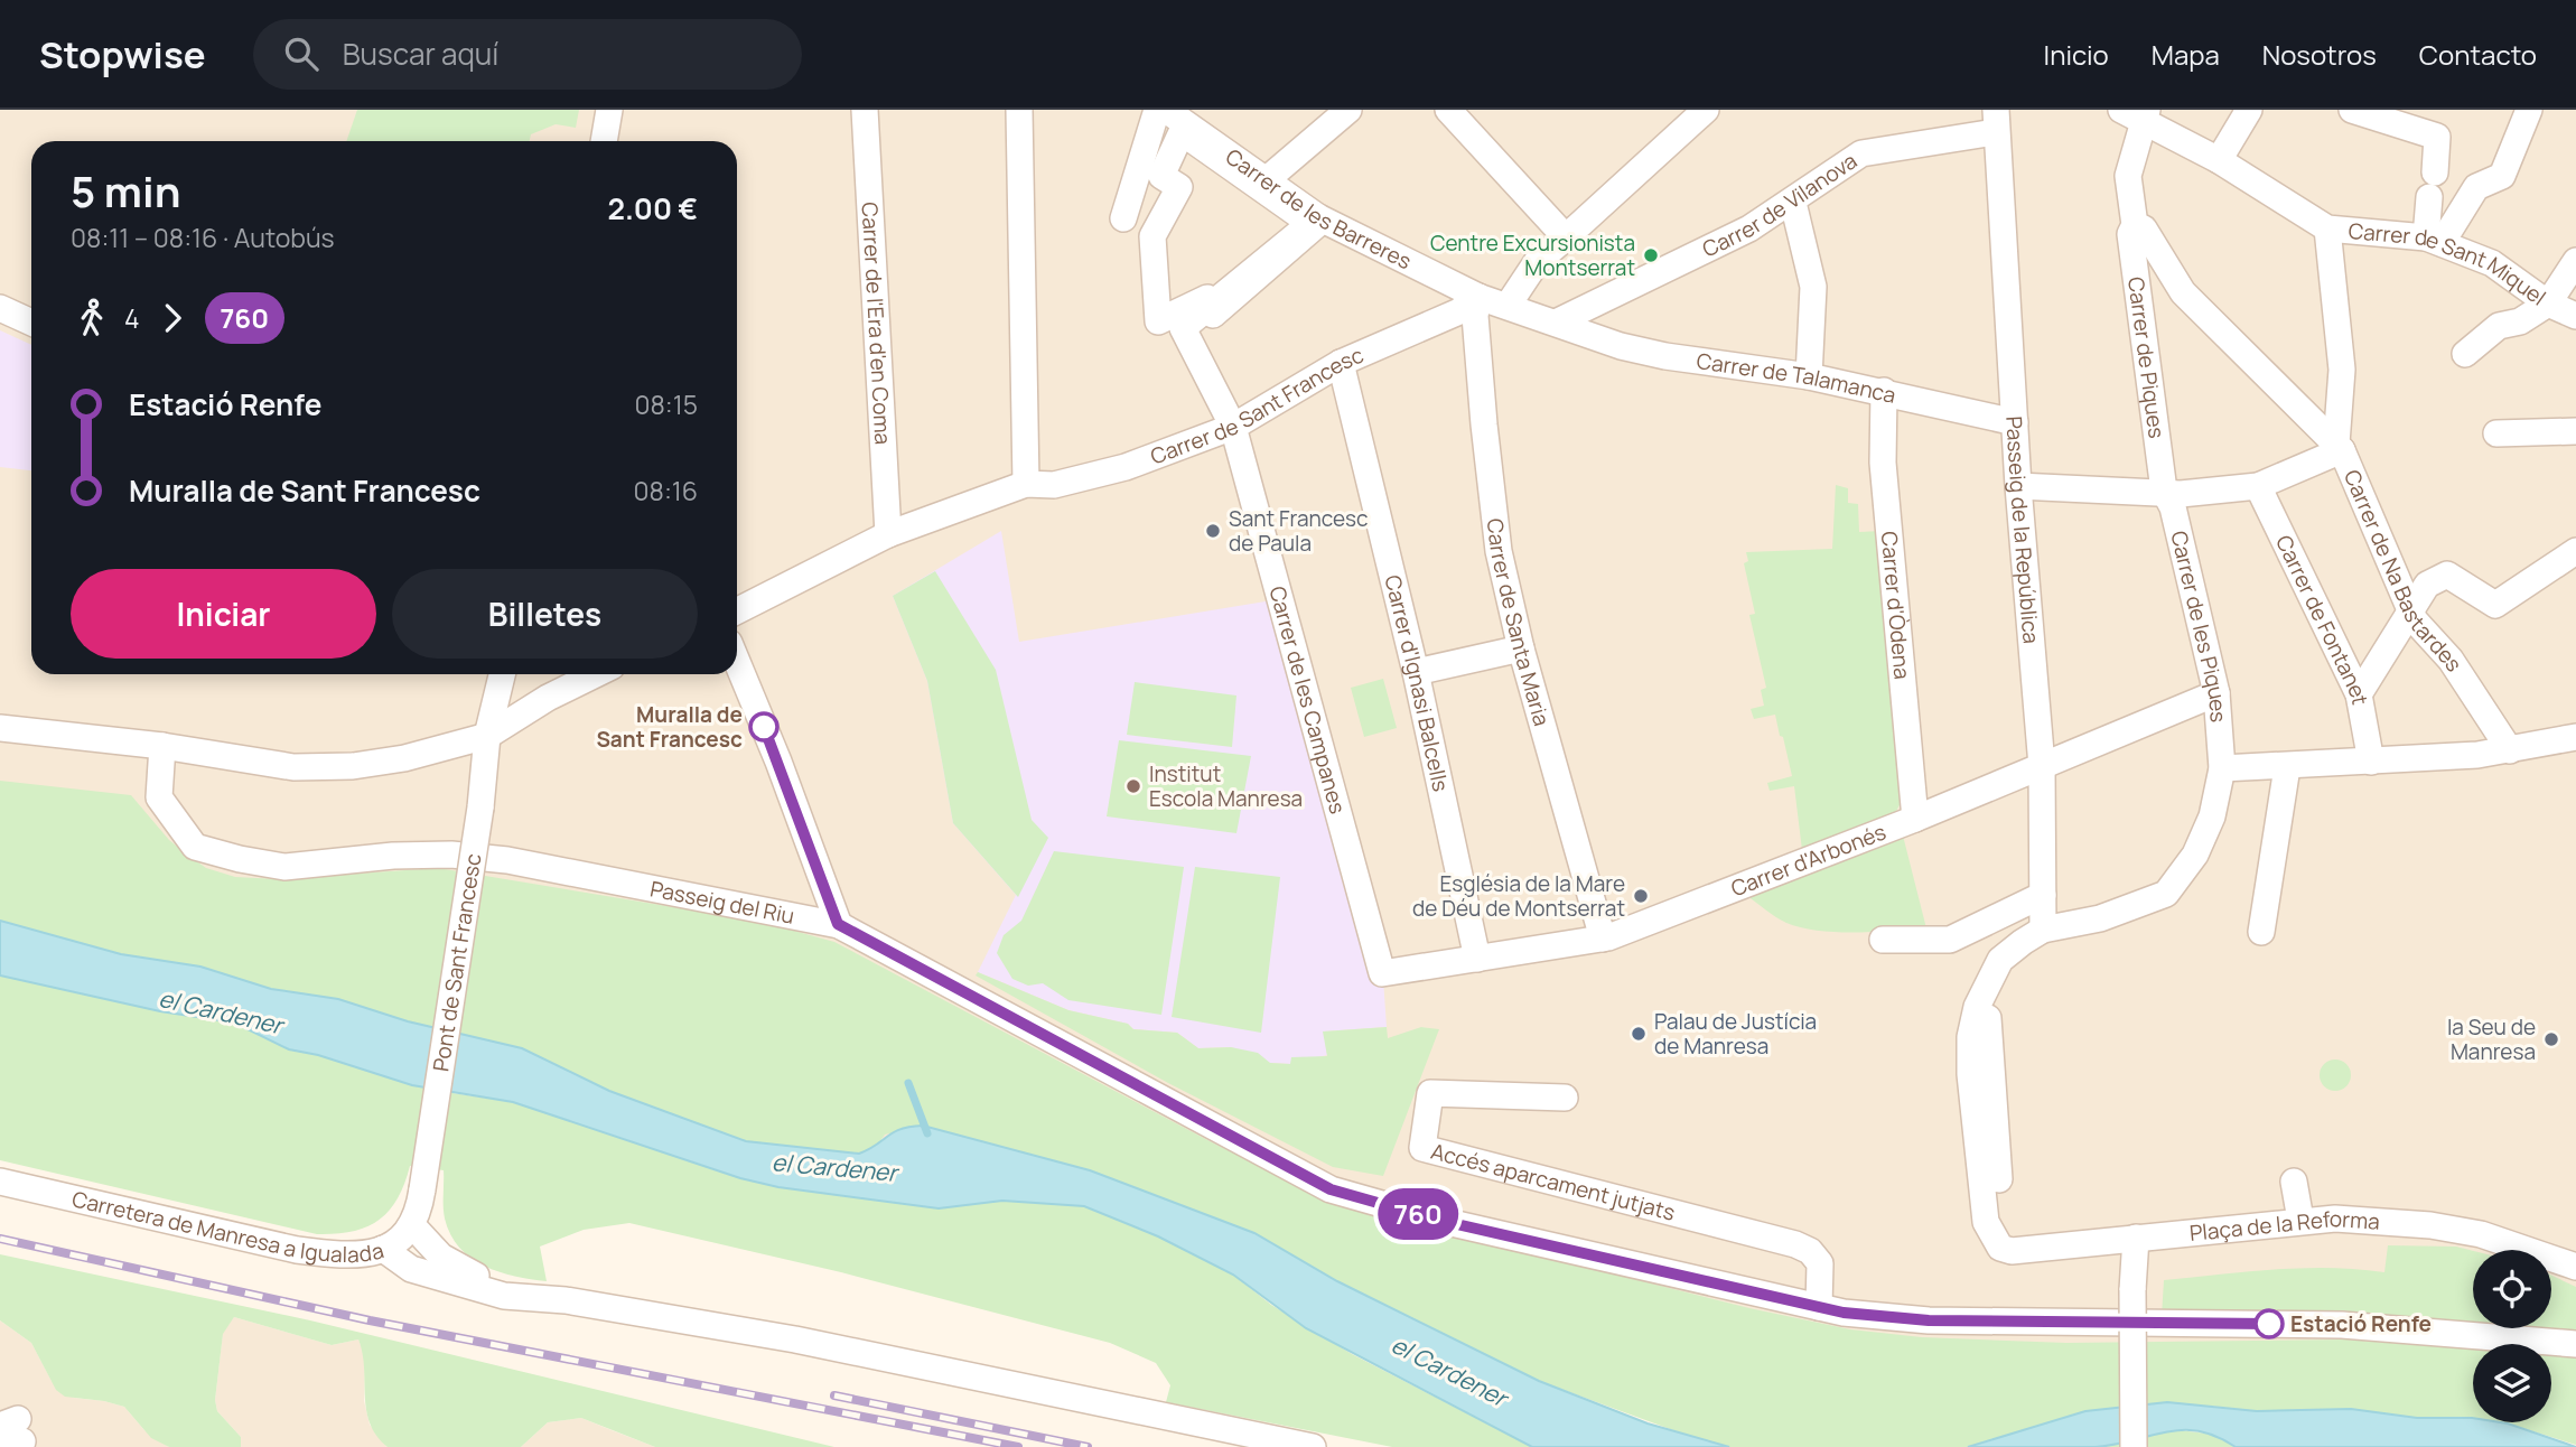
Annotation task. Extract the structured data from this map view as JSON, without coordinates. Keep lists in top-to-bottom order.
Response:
{
  "streets": {
    "street": [
      "Carrer de Vilanova",
      "Carrer de les Barreres",
      "Carrer de Sant Miquel",
      "Carrer de l'Era d'en Coma",
      "Carrer de Piques",
      "Carrer de Talamanca",
      "Carrer de Sant Francesc",
      "Passeig de la República",
      "Carrer de Na Bastardes",
      "Carrer d'Òdena",
      "Carrer de Santa Maria",
      "Carrer de Fontanet",
      "Carrer de les Piques",
      "Carrer d'Ignasi Balcells",
      "Carrer de les Campanes",
      "Carrer d'Arbonés",
      "Passeig del Riu",
      "Pont de Sant Francesc",
      "Accés aparcament jutjats",
      "Carretera de Manresa a Igualada",
      "Plaça de la Reforma"
    ]
  },
  "crossings": [
    ["Carrer de Vilanova", "Carrer de Talamanca"],
    ["Carrer de Vilanova", "Passeig de la República"],
    ["Carrer de les Barreres", "Carrer de Talamanca"],
    ["Carrer de les Barreres", "Carrer de Sant Francesc"],
    ["Carrer de les Barreres", "Carrer de Santa Maria"],
    ["Carrer de Sant Miquel", "Carrer de Piques"],
    ["Carrer de Piques", "Carrer de Na Bastardes"],
    ["Carrer de Piques", "Carrer de les Piques"],
    ["Carrer de Talamanca", "Passeig de la República"],
    ["Carrer de Talamanca", "Carrer d'Òdena"],
    ["Carrer de Sant Francesc", "Carrer de Santa Maria"],
    ["Carrer de Sant Francesc", "Carrer d'Ignasi Balcells"],
    ["Carrer de Sant Francesc", "Carrer de les Campanes"],
    ["Passeig de la República", "Carrer d'Arbonés"],
    ["Passeig de la República", "Plaça de la Reforma"],
    ["Carrer d'Òdena", "Carrer d'Arbonés"],
    ["Carrer de Santa Maria", "Carrer d'Arbonés"],
    ["Carrer de les Piques", "Carrer d'Arbonés"],
    ["Carrer de les Piques", "Plaça de la Reforma"],
    ["Carrer d'Ignasi Balcells", "Carrer d'Arbonés"],
    ["Carrer de les Campanes", "Carrer d'Arbonés"],
    ["Passeig del Riu", "Accés aparcament jutjats"],
    ["Pont de Sant Francesc", "Carretera de Manresa a Igualada"]
  ],
  "water": ["el Cardener"],
  "places": [
    "Centre Excursionista Montserrat",
    "Sant Francesc de Paula",
    "Muralla de Sant Francesc",
    "Institut Escola Manresa",
    "Església de la Mare de Déu de Montserrat",
    "Palau de Justícia de Manresa",
    "la Seu de Manresa",
    "Estació Renfe"
  ],
  "lines": ["bus line 760"],
  "page": {
    "header": "Stopwise",
    "search": "Buscar aquí",
    "nav": [
      "Inicio",
      "Mapa",
      "Nosotros",
      "Contacto"
    ],
    "on_map": "760",
    "heading": ["5 min", "08:11 – 08:16 · Autobús", "2.00 €"],
    "legs": ["4", "760"],
    "list": [
      {
        "name": "Estació Renfe",
        "value": "08:15"
      },
      {
        "name": "Muralla de Sant Francesc",
        "value": "08:16"
      }
    ],
    "buttons": ["Iniciar", "Billetes"]
  }
}
